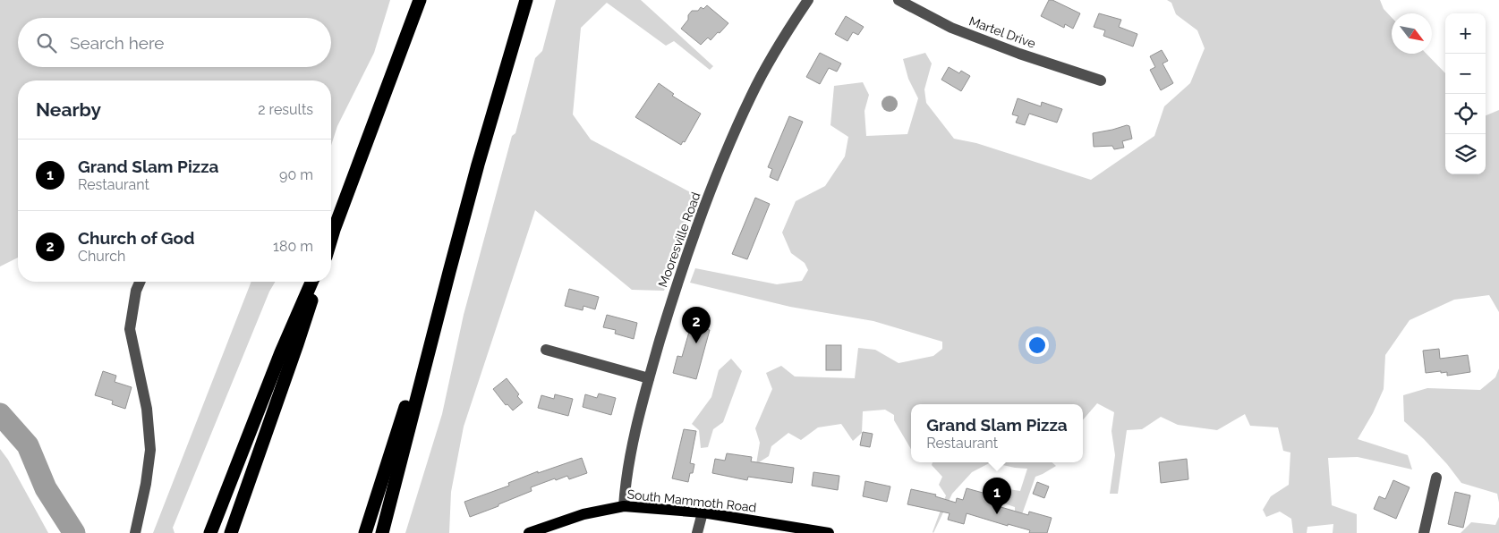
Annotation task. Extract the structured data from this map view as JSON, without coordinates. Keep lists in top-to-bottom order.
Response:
{
  "streets": {
    "main road": ["South Mammoth Road"],
    "street": ["Martel Drive", "Mooresville Road"]
  },
  "crossings": [
    ["Mooresville Road", "South Mammoth Road"]
  ],
  "north": "bottom right",
  "page": {
    "map_buttons": ["+", "−"],
    "search": "Search here",
    "heading": ["Nearby", "2 results"],
    "list": [
      {
        "mark": "1",
        "name": "Grand Slam Pizza",
        "note": "Restaurant",
        "value": "90 m"
      },
      {
        "mark": "2",
        "name": "Church of God",
        "note": "Church",
        "value": "180 m"
      }
    ],
    "pins": ["2", "1"],
    "popup": ["Grand Slam Pizza", "Restaurant"]
  }
}
